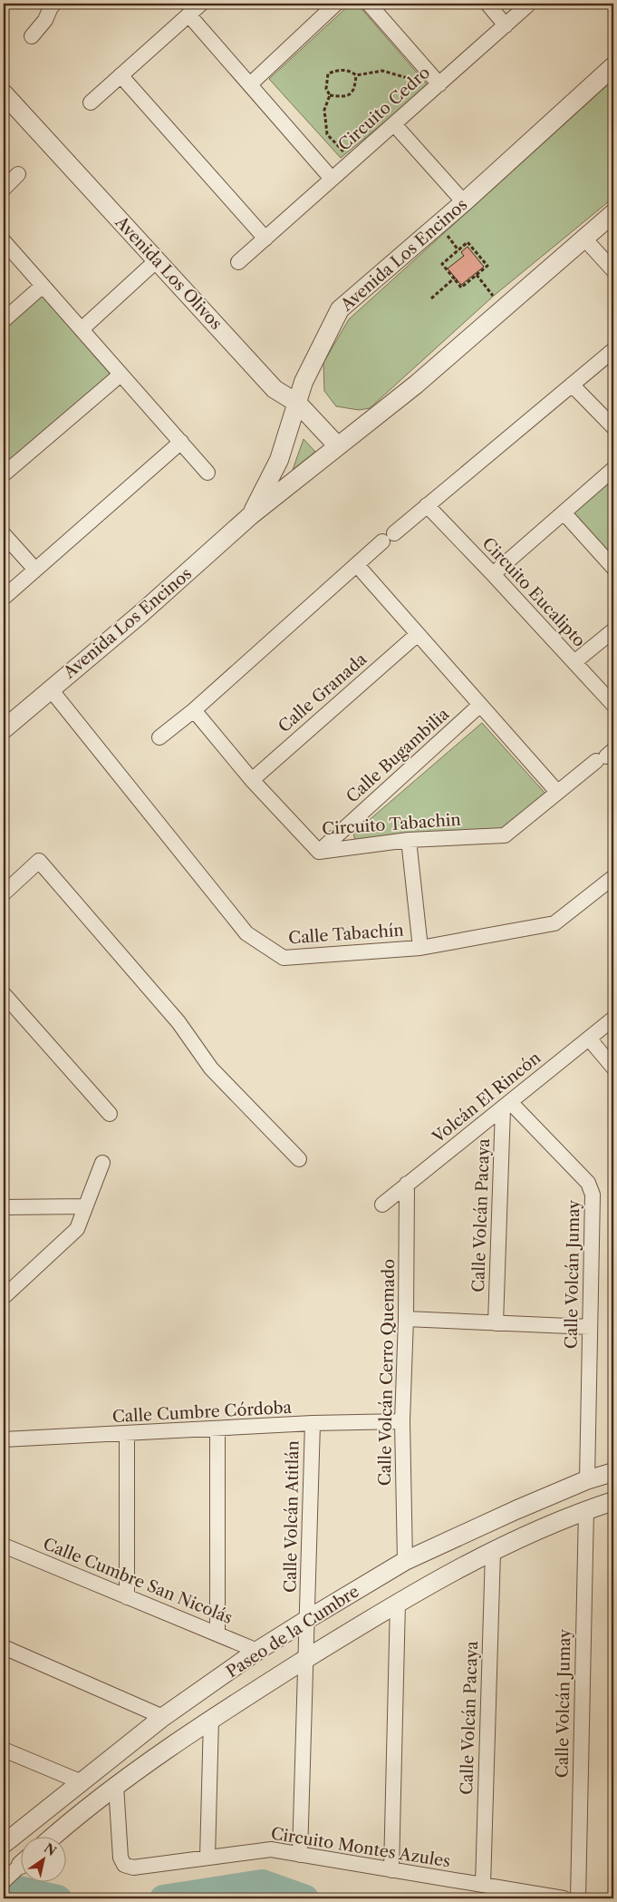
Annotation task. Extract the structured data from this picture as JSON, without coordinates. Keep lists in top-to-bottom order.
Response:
{
  "streets": {
    "street": [
      "Circuito Cedro",
      "Avenida Los Encinos",
      "Avenida Los Olivos",
      "Circuito Eucalipto",
      "Calle Granada",
      "Calle Bugambilia",
      "Circuito Tabachin",
      "Calle Tabachín",
      "Volcán El Rincón",
      "Calle Volcán Pacaya",
      "Calle Volcán Jumay",
      "Calle Volcán Cerro Quemado",
      "Calle Cumbre Córdoba",
      "Calle Volcán Atitlán",
      "Calle Cumbre San Nicolás",
      "Paseo de la Cumbre",
      "Circuito Montes Azules"
    ]
  },
  "crossings": [
    ["Avenida Los Encinos", "Avenida Los Olivos"],
    ["Avenida Los Encinos", "Calle Tabachín"],
    ["Calle Granada", "Circuito Tabachin"],
    ["Calle Bugambilia", "Circuito Tabachin"],
    ["Volcán El Rincón", "Calle Volcán Pacaya"],
    ["Volcán El Rincón", "Calle Volcán Jumay"],
    ["Volcán El Rincón", "Calle Volcán Cerro Quemado"],
    ["Calle Volcán Pacaya", "Calle Volcán Jumay"],
    ["Calle Volcán Pacaya", "Paseo de la Cumbre"],
    ["Calle Volcán Pacaya", "Circuito Montes Azules"],
    ["Calle Volcán Jumay", "Paseo de la Cumbre"],
    ["Calle Volcán Cerro Quemado", "Calle Cumbre Córdoba"],
    ["Calle Volcán Cerro Quemado", "Paseo de la Cumbre"],
    ["Calle Cumbre Córdoba", "Calle Volcán Atitlán"],
    ["Calle Volcán Atitlán", "Paseo de la Cumbre"],
    ["Calle Volcán Atitlán", "Circuito Montes Azules"],
    ["Calle Cumbre San Nicolás", "Paseo de la Cumbre"],
    ["Paseo de la Cumbre", "Circuito Montes Azules"]
  ],
  "north": "top right"
}
